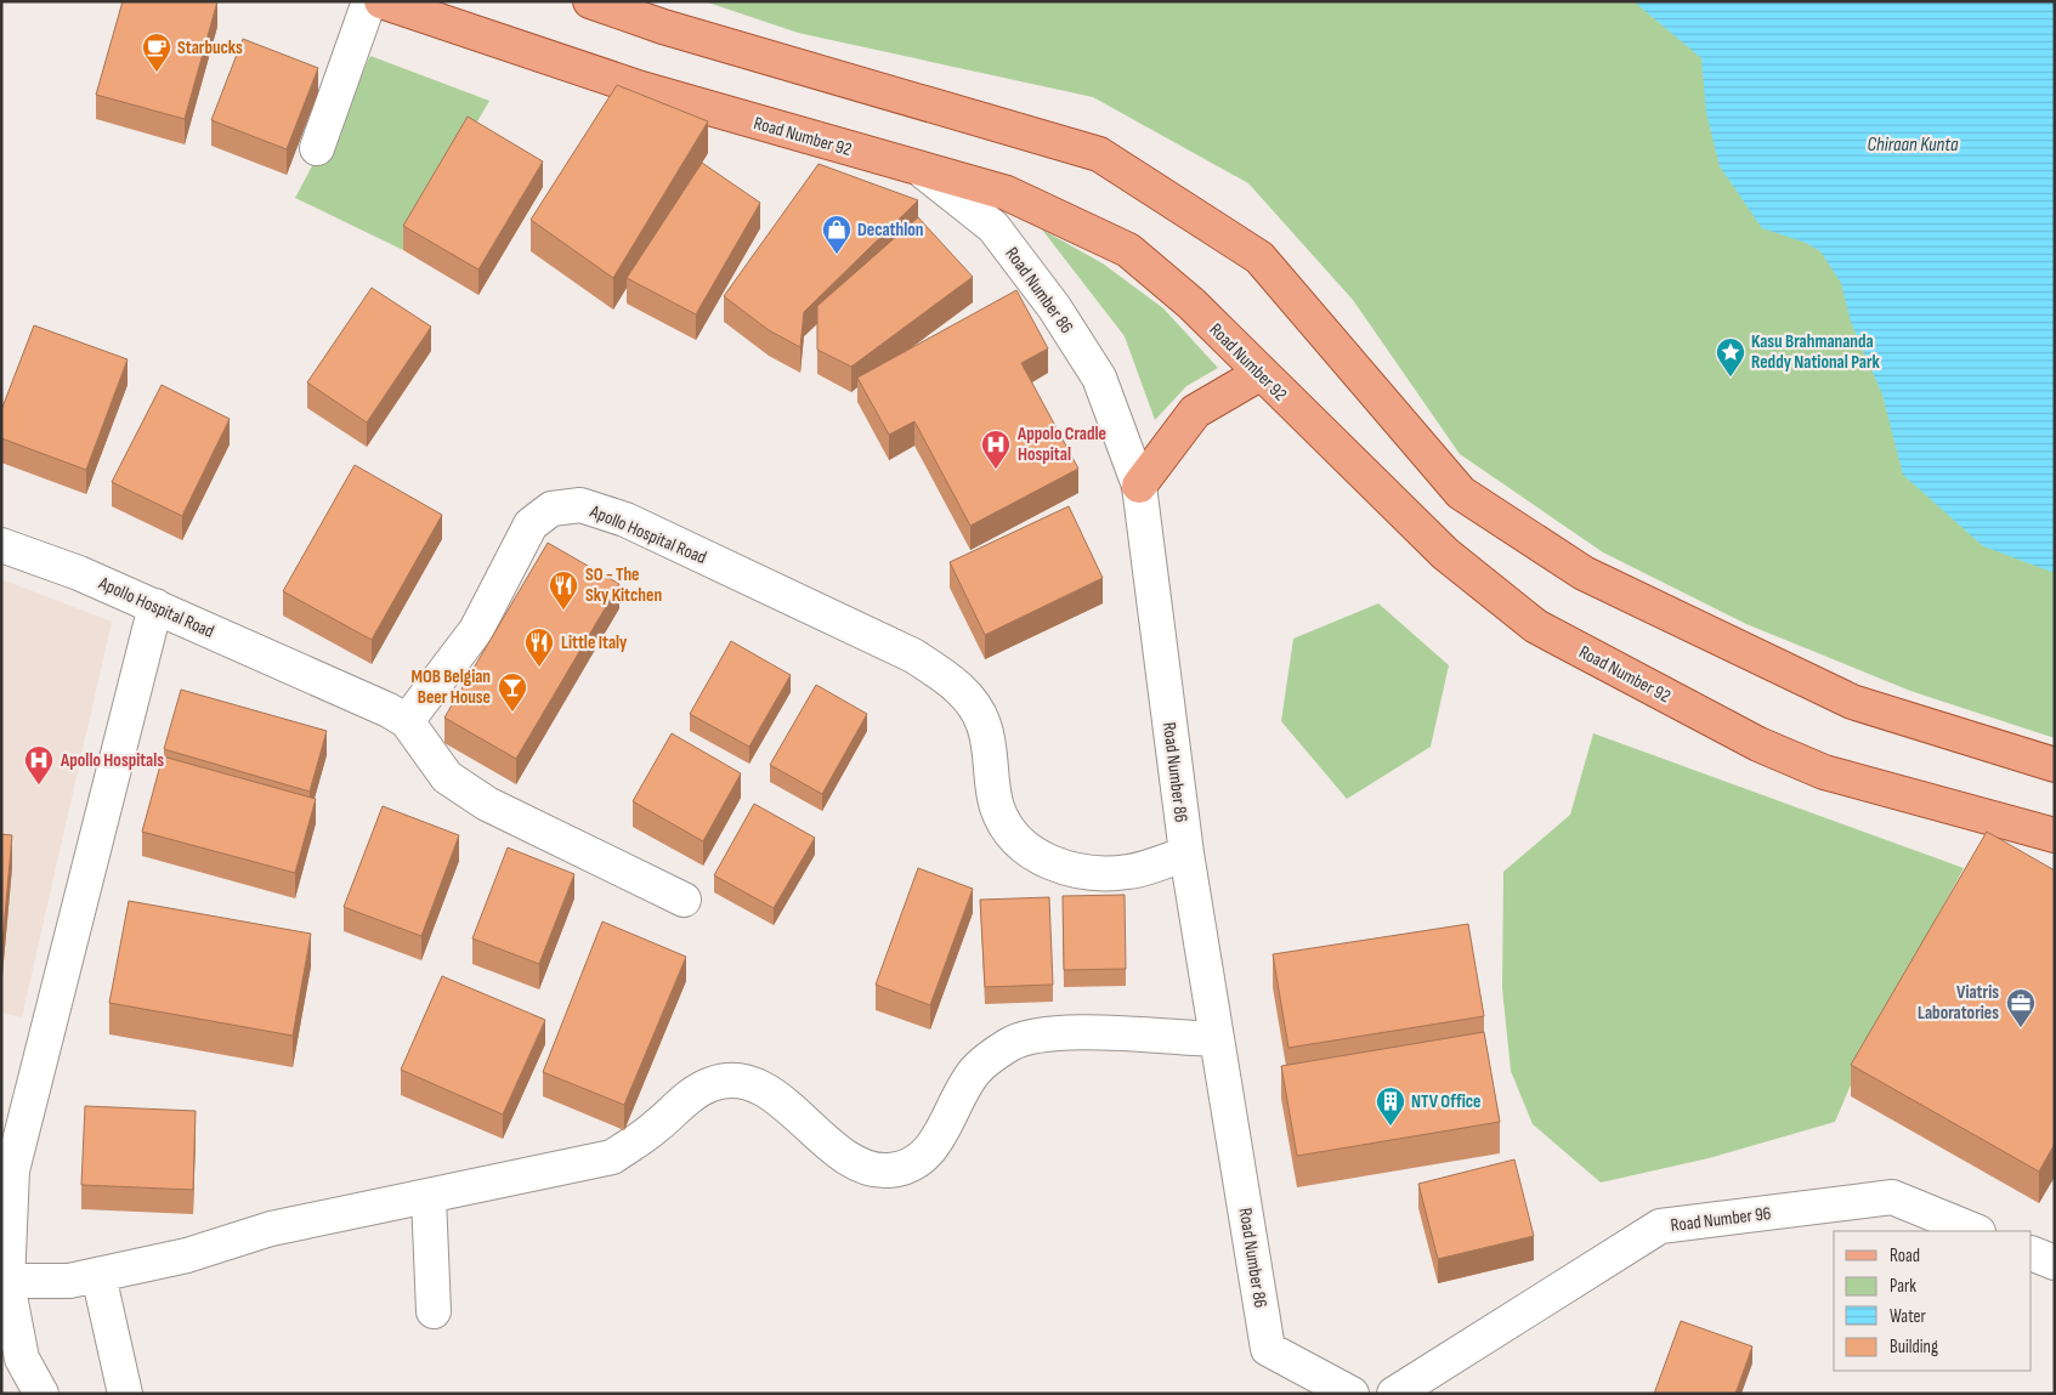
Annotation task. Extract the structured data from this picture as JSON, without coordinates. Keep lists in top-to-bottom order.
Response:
{
  "streets": {
    "main road": ["Road Number 92"],
    "street": ["Road Number 86", "Apollo Hospital Road", "Road Number 96"]
  },
  "crossings": [
    ["Road Number 92", "Road Number 86"],
    ["Road Number 86", "Apollo Hospital Road"]
  ],
  "water": ["Chiraan Kunta"],
  "places": {
    "cafe": ["Starbucks"],
    "shop": ["Decathlon"],
    "place": ["Kasu Brahmananda Reddy National Park"],
    "hospital": ["Appolo Cradle Hospital", "Apollo Hospitals"],
    "restaurant": ["SO - The Sky Kitchen", "Little Italy"],
    "bar": ["MOB Belgian Beer House"],
    "office": ["Viatris Laboratories"],
    "building": ["NTV Office"]
  },
  "legend": [
    "Road",
    "Park",
    "Water",
    "Building"
  ]
}
